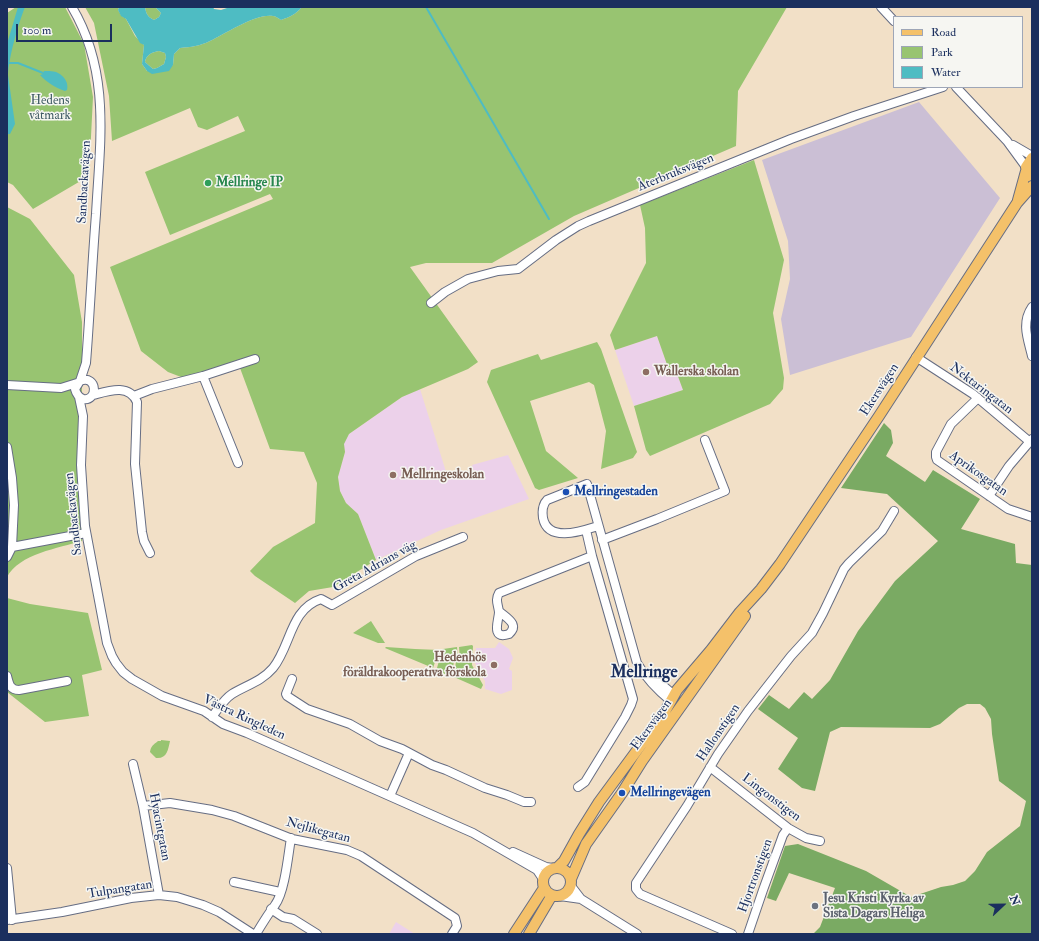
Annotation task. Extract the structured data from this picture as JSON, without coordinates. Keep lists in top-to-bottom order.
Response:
{
  "streets": {
    "main road": ["Ekersvägen"],
    "street": [
      "Återbruksvägen",
      "Sandbackavägen",
      "Nektaringatan",
      "Aprikosgatan",
      "Greta Adrians väg",
      "Västra Ringleden",
      "Hallonstigen",
      "Lingonstigen",
      "Hyacintgatan",
      "Nejlikegatan",
      "Hjortronstigen",
      "Tulpangatan"
    ]
  },
  "crossings": [
    ["Sandbackavägen", "Västra Ringleden"],
    ["Nektaringatan", "Ekersvägen"],
    ["Nektaringatan", "Aprikosgatan"],
    ["Ekersvägen", "Västra Ringleden"],
    ["Greta Adrians väg", "Västra Ringleden"],
    ["Hallonstigen", "Lingonstigen"],
    ["Lingonstigen", "Hjortronstigen"],
    ["Hyacintgatan", "Nejlikegatan"],
    ["Hyacintgatan", "Tulpangatan"]
  ],
  "districts": ["Mellringe"],
  "parks": ["Hedens våtmark"],
  "places": [
    "Mellringe IP",
    "Wallerska skolan",
    "Mellringeskolan",
    "Mellringestaden",
    "Hedenhös föräldrakooperativa förskola",
    "Mellringevägen",
    "Jesu Kristi Kyrka av Sista Dagars Heliga"
  ],
  "legend": ["Road", "Park", "Water"],
  "scale_bar": "100 m",
  "north": "right"
}
